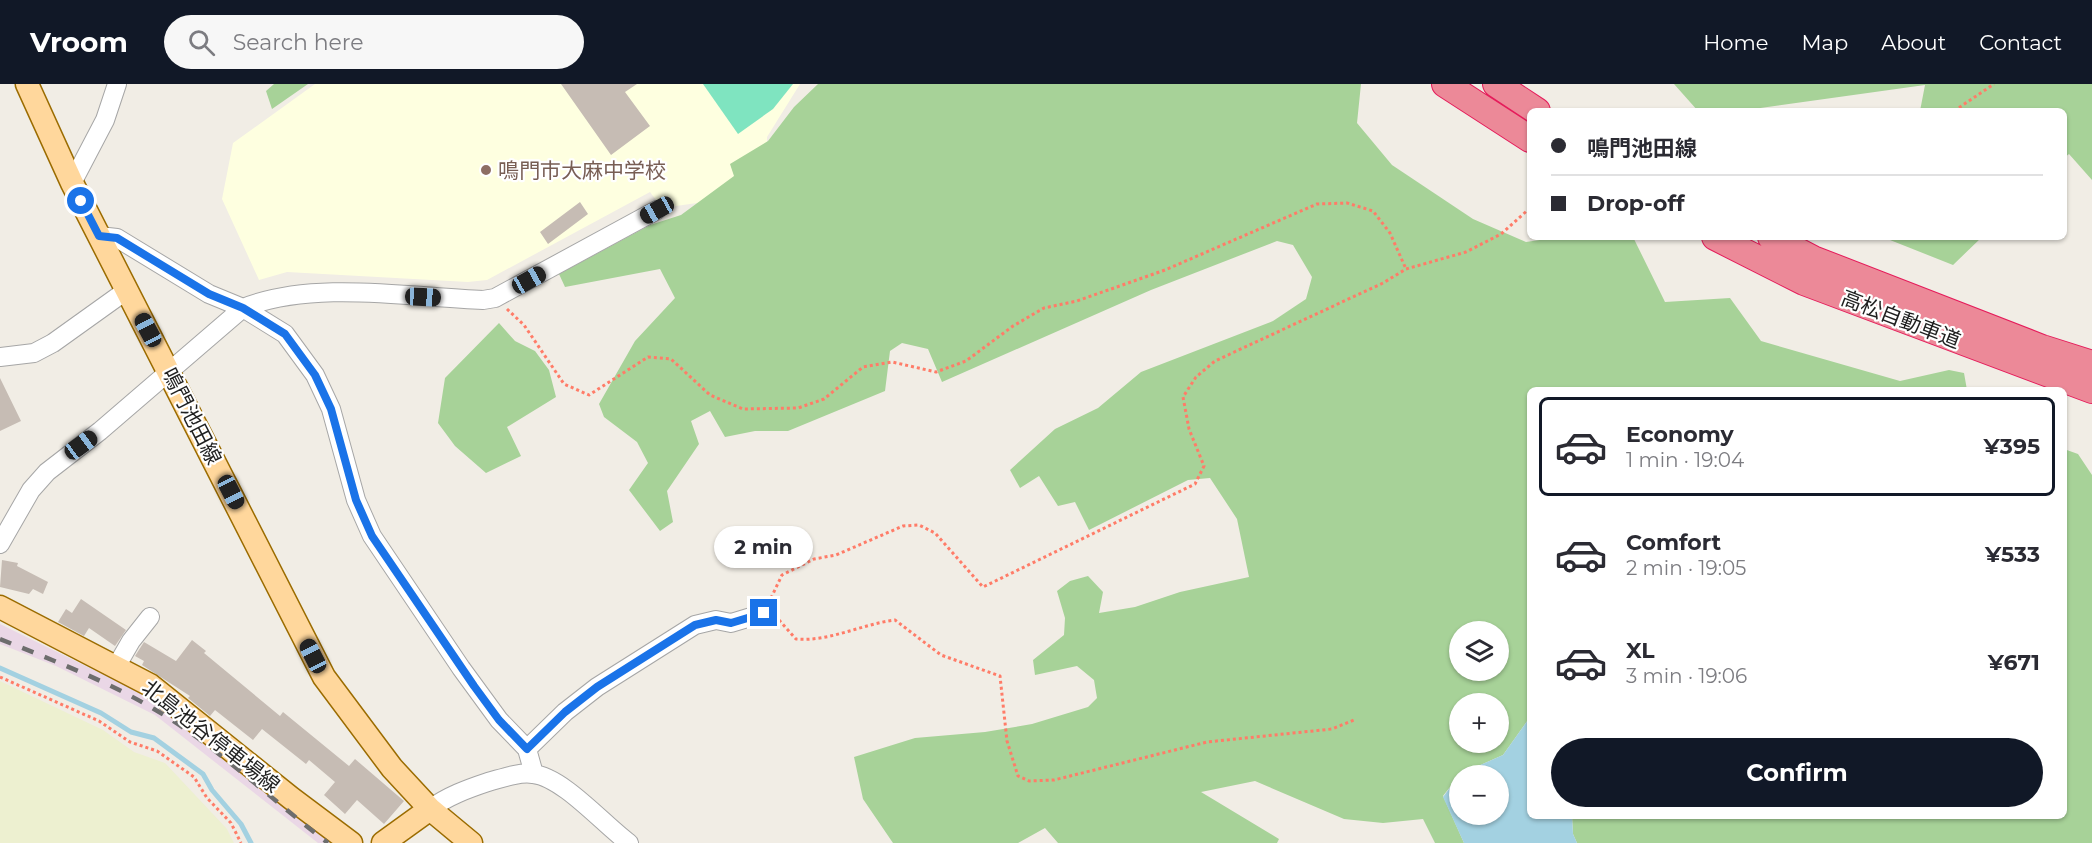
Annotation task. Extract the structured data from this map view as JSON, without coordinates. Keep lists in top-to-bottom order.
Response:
{
  "streets": {
    "highway": ["高松自動車道"],
    "main road": ["鳴門池田線", "北島池谷停車場線"]
  },
  "places": ["鳴門市大麻中学校"],
  "page": {
    "header": "Vroom",
    "search": "Search here",
    "nav": [
      "Home",
      "Map",
      "About",
      "Contact"
    ],
    "banner": ["鳴門池田線", "Drop-off"],
    "list": [
      {
        "name": "Economy",
        "note": "1 min · 19:04",
        "value": "¥395"
      },
      {
        "name": "Comfort",
        "note": "2 min · 19:05",
        "value": "¥533"
      },
      {
        "name": "XL",
        "note": "3 min · 19:06",
        "value": "¥671"
      }
    ],
    "bubble": "2 min",
    "map_buttons": ["+", "−"],
    "buttons": "Confirm"
  }
}
